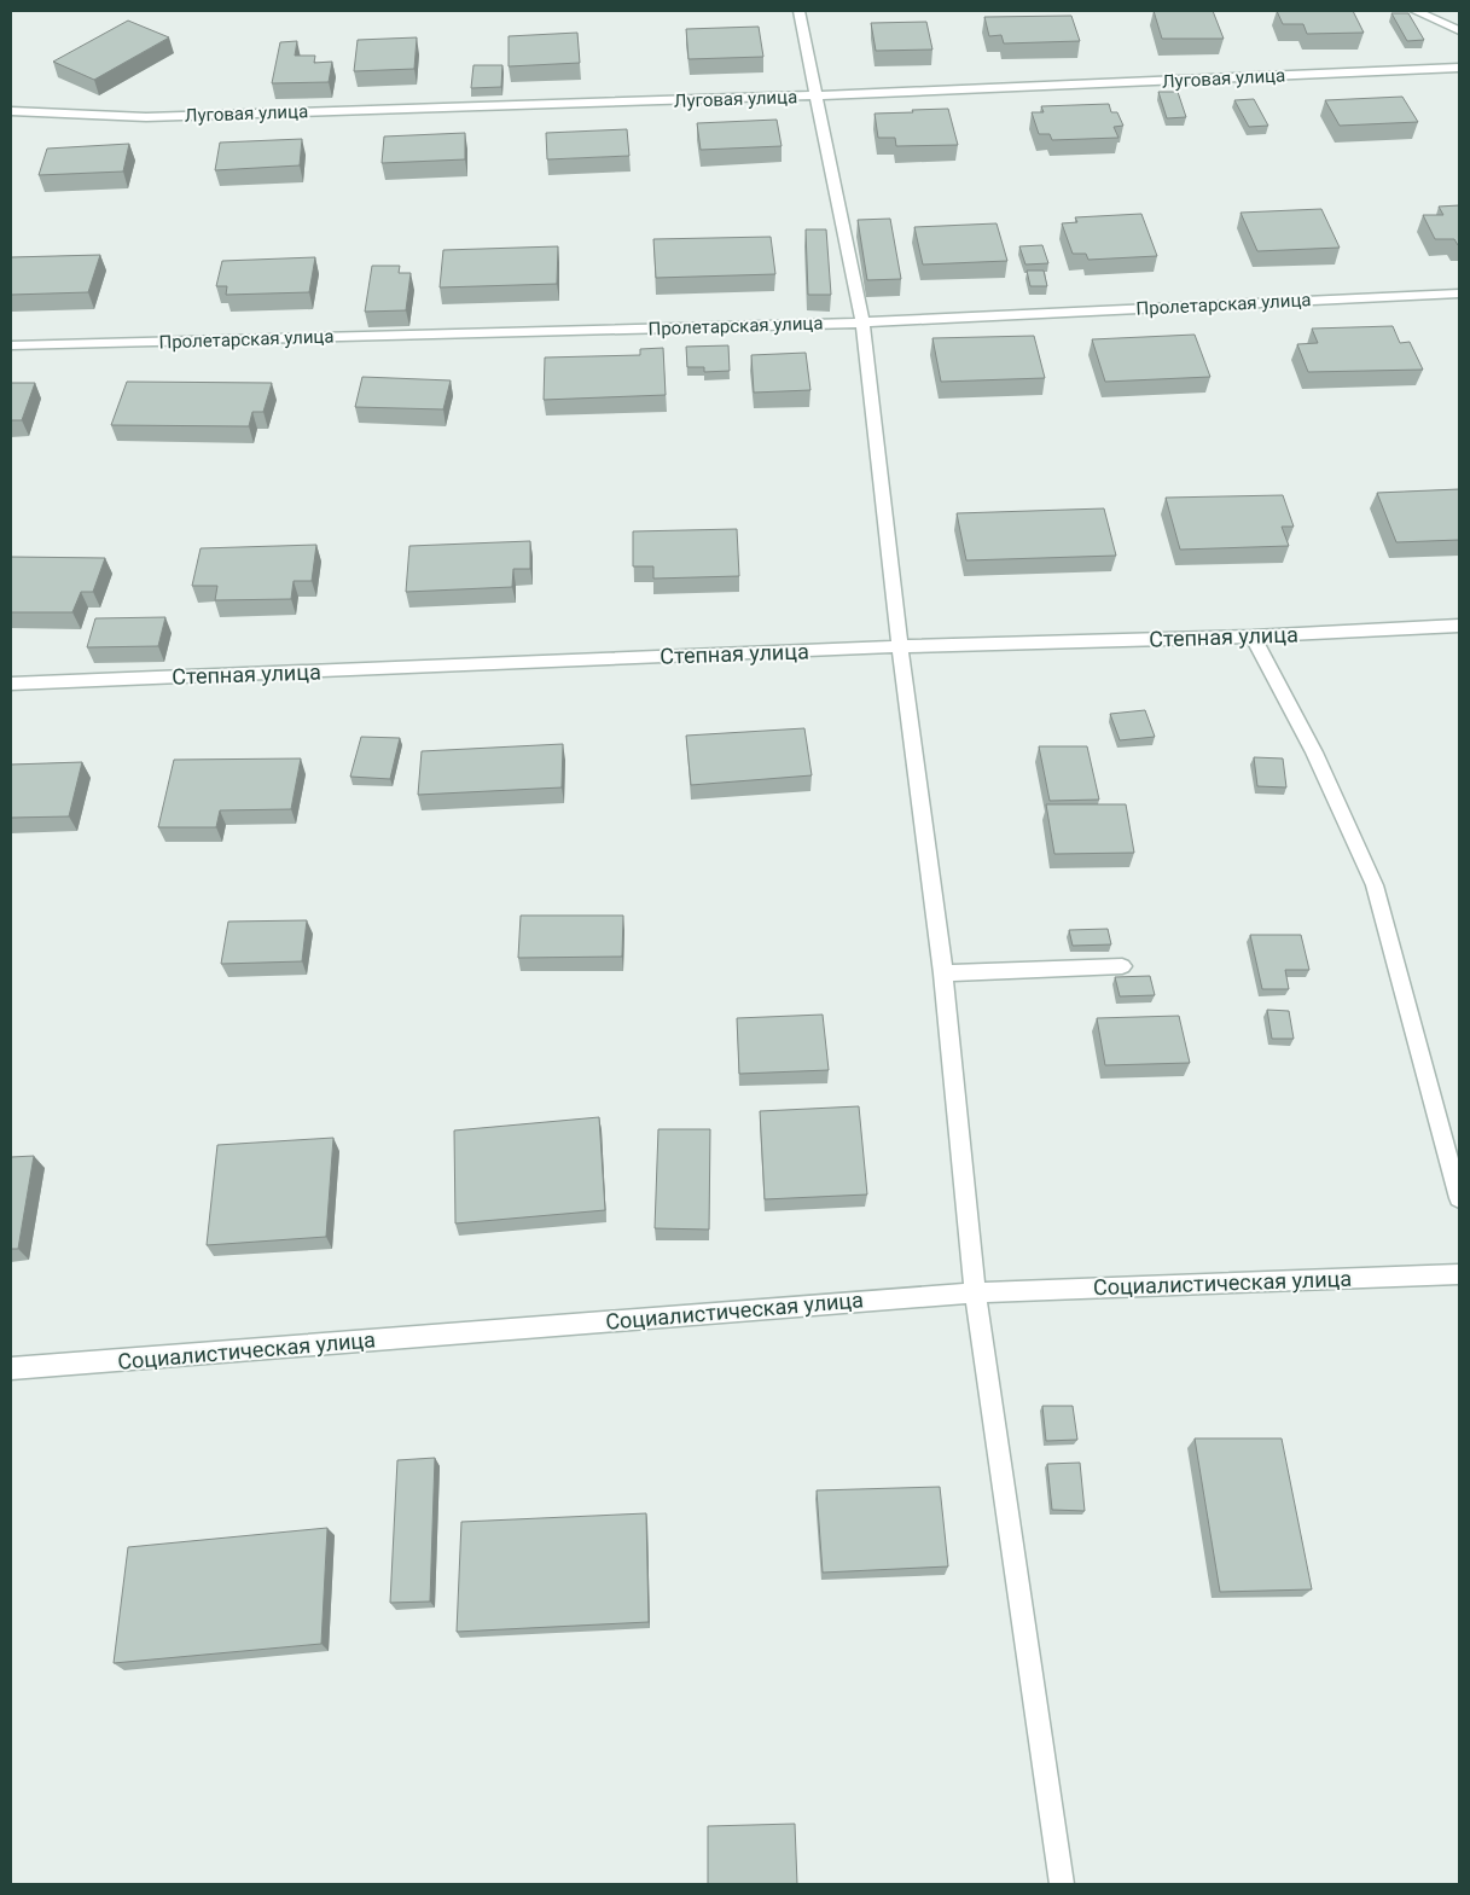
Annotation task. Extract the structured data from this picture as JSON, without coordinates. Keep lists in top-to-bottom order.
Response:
{
  "streets": {
    "street": [
      "Луговая улица",
      "Пролетарская улица",
      "Степная улица",
      "Социалистическая улица"
    ]
  }
}
